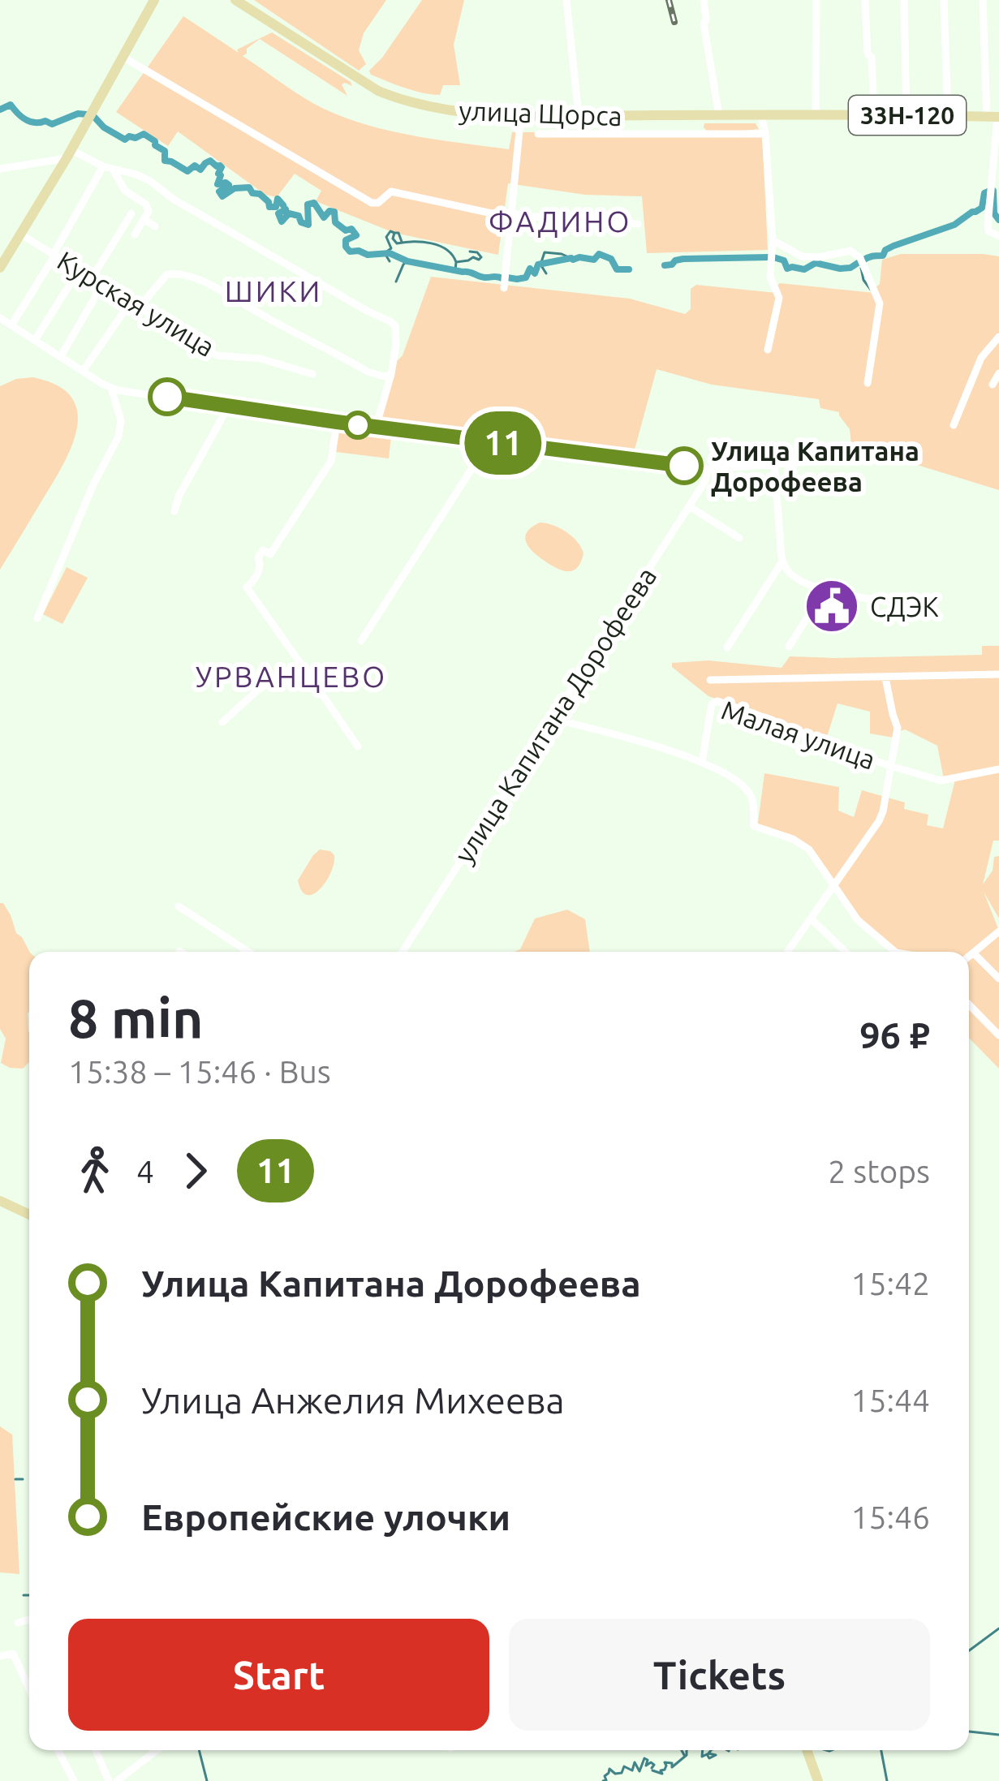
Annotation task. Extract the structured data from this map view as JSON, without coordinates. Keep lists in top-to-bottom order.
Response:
{
  "streets": {
    "main road": ["улица Щорса", "33Н-120"],
    "street": ["Курская улица", "улица Капитана Дорофеева", "Малая улица"]
  },
  "crossings": [
    ["улица Щорса", "33Н-120"]
  ],
  "districts": ["ФАДИНО", "ШИКИ", "УРВАНЦЕВО"],
  "places": {
    "other": ["Улица Капитана Дорофеева"],
    "public building": ["СДЭК"]
  },
  "lines": ["bus line 11"],
  "page": {
    "on_map": "11",
    "heading": ["8 min", "15:38 – 15:46 · Bus", "96 ₽"],
    "legs": ["4", "11", "2 stops"],
    "list": [
      {
        "name": "Улица Капитана Дорофеева",
        "value": "15:42"
      },
      {
        "name": "Улица Анжелия Михеева",
        "value": "15:44"
      },
      {
        "name": "Европейские улочки",
        "value": "15:46"
      }
    ],
    "buttons": ["Start", "Tickets"]
  }
}
